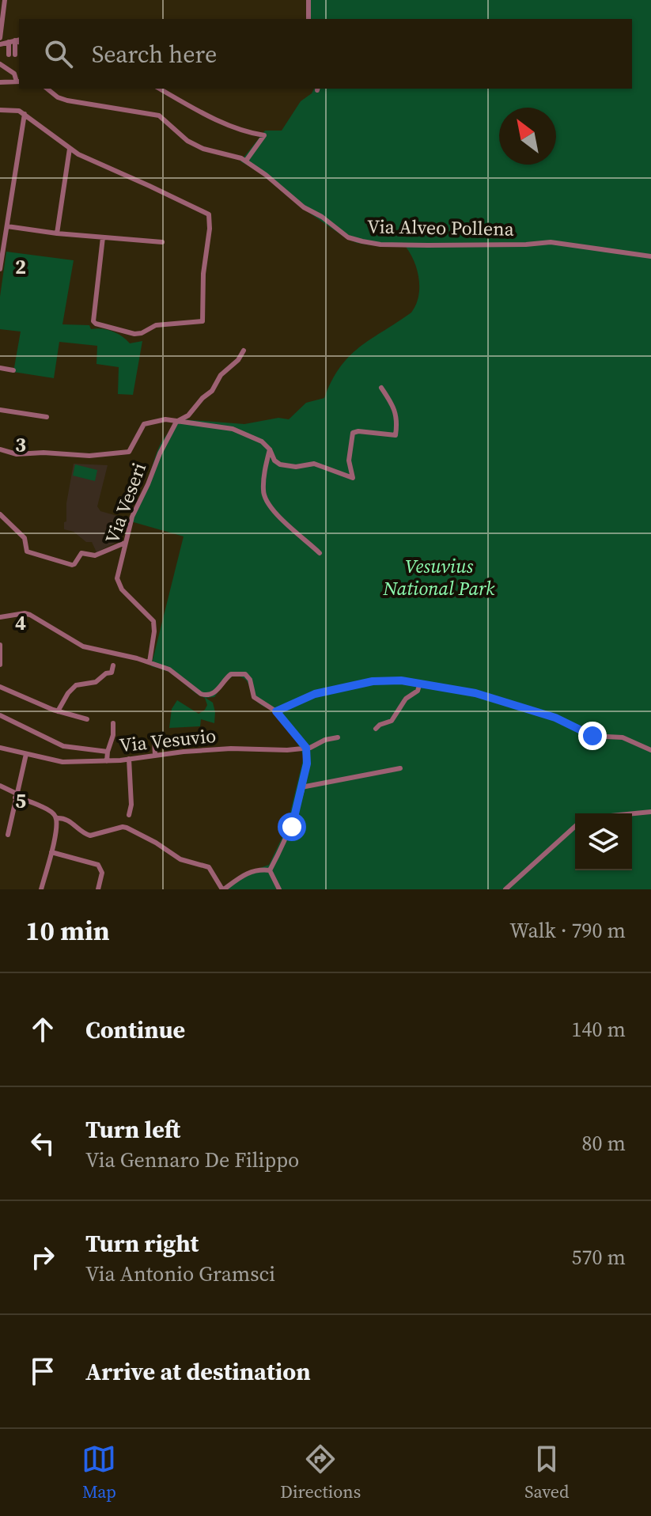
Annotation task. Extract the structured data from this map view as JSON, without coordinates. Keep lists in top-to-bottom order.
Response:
{
  "streets": {
    "street": ["Via Alveo Pollena", "Via Veseri", "Via Vesuvio"]
  },
  "parks": ["Vesuvius National Park"],
  "north": "top left",
  "page": {
    "search": "Search here",
    "heading": ["10 min", "Walk · 790 m"],
    "list": [
      ["Continue", "140 m"],
      ["Turn left", "Via Gennaro De Filippo", "80 m"],
      ["Turn right", "Via Antonio Gramsci", "570 m"],
      "Arrive at destination"
    ],
    "nav": ["Map", "Directions", "Saved"]
  },
  "grid": {
    "rows": [
      "2",
      "3",
      "4",
      "5"
    ]
  }
}
